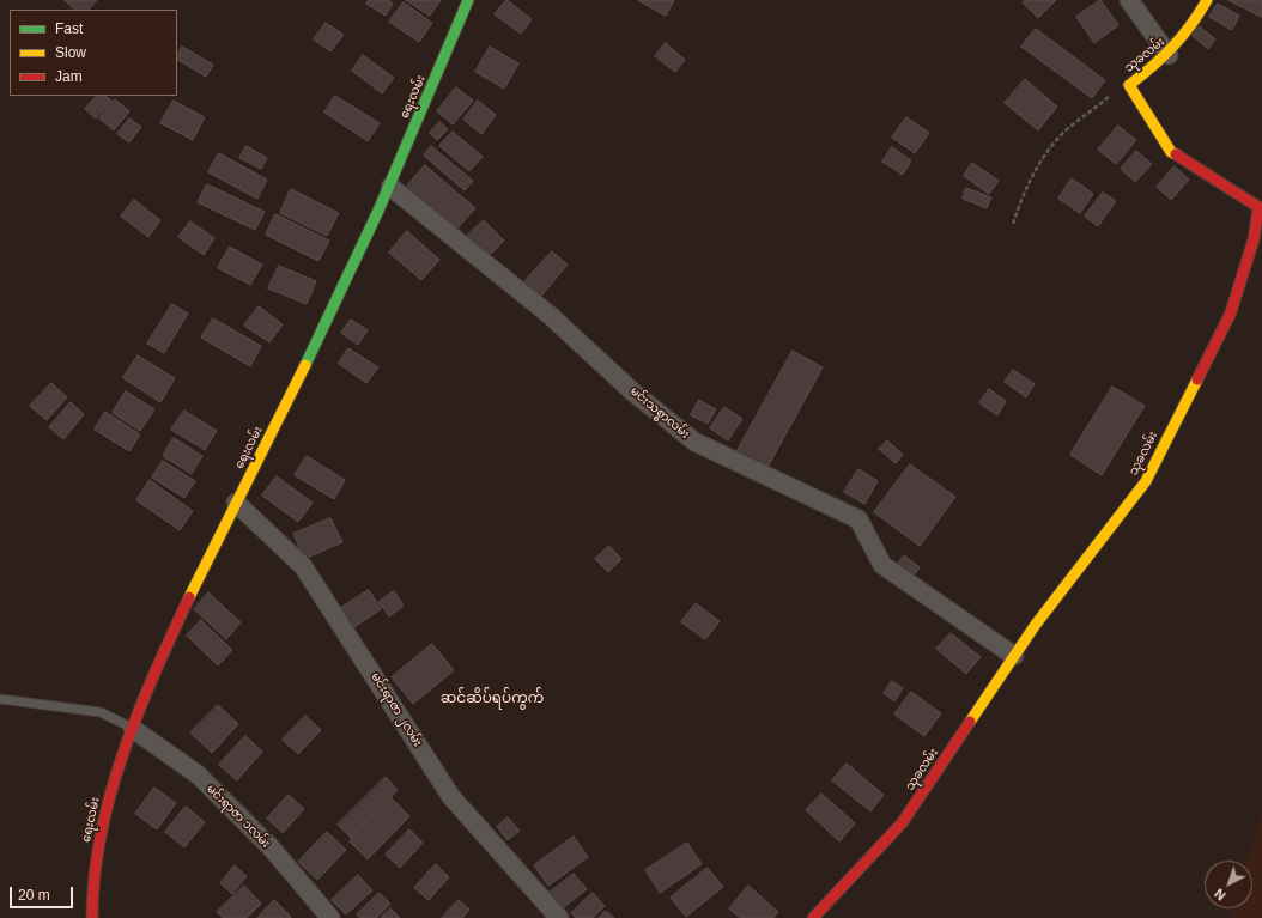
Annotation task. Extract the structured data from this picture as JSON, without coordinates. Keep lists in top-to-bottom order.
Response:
{
  "streets": {
    "street": [
      "သုခလမ်း",
      "ရေးလမ်း",
      "မင်းသစ္စာလမ်း",
      "မင်းရာဇာ ၂လမ်း",
      "မင်းရာဇာ ၁လမ်း"
    ]
  },
  "crossings": [
    ["သုခလမ်း", "မင်းသစ္စာလမ်း"],
    ["ရေးလမ်း", "မင်းသစ္စာလမ်း"],
    ["ရေးလမ်း", "မင်းရာဇာ ၂လမ်း"],
    ["ရေးလမ်း", "မင်းရာဇာ ၁လမ်း"]
  ],
  "districts": ["ဆင်ဆိပ်ရပ်ကွက်"],
  "legend": ["Fast", "Slow", "Jam"],
  "scale_bar": "20 m",
  "north": "bottom left"
}
